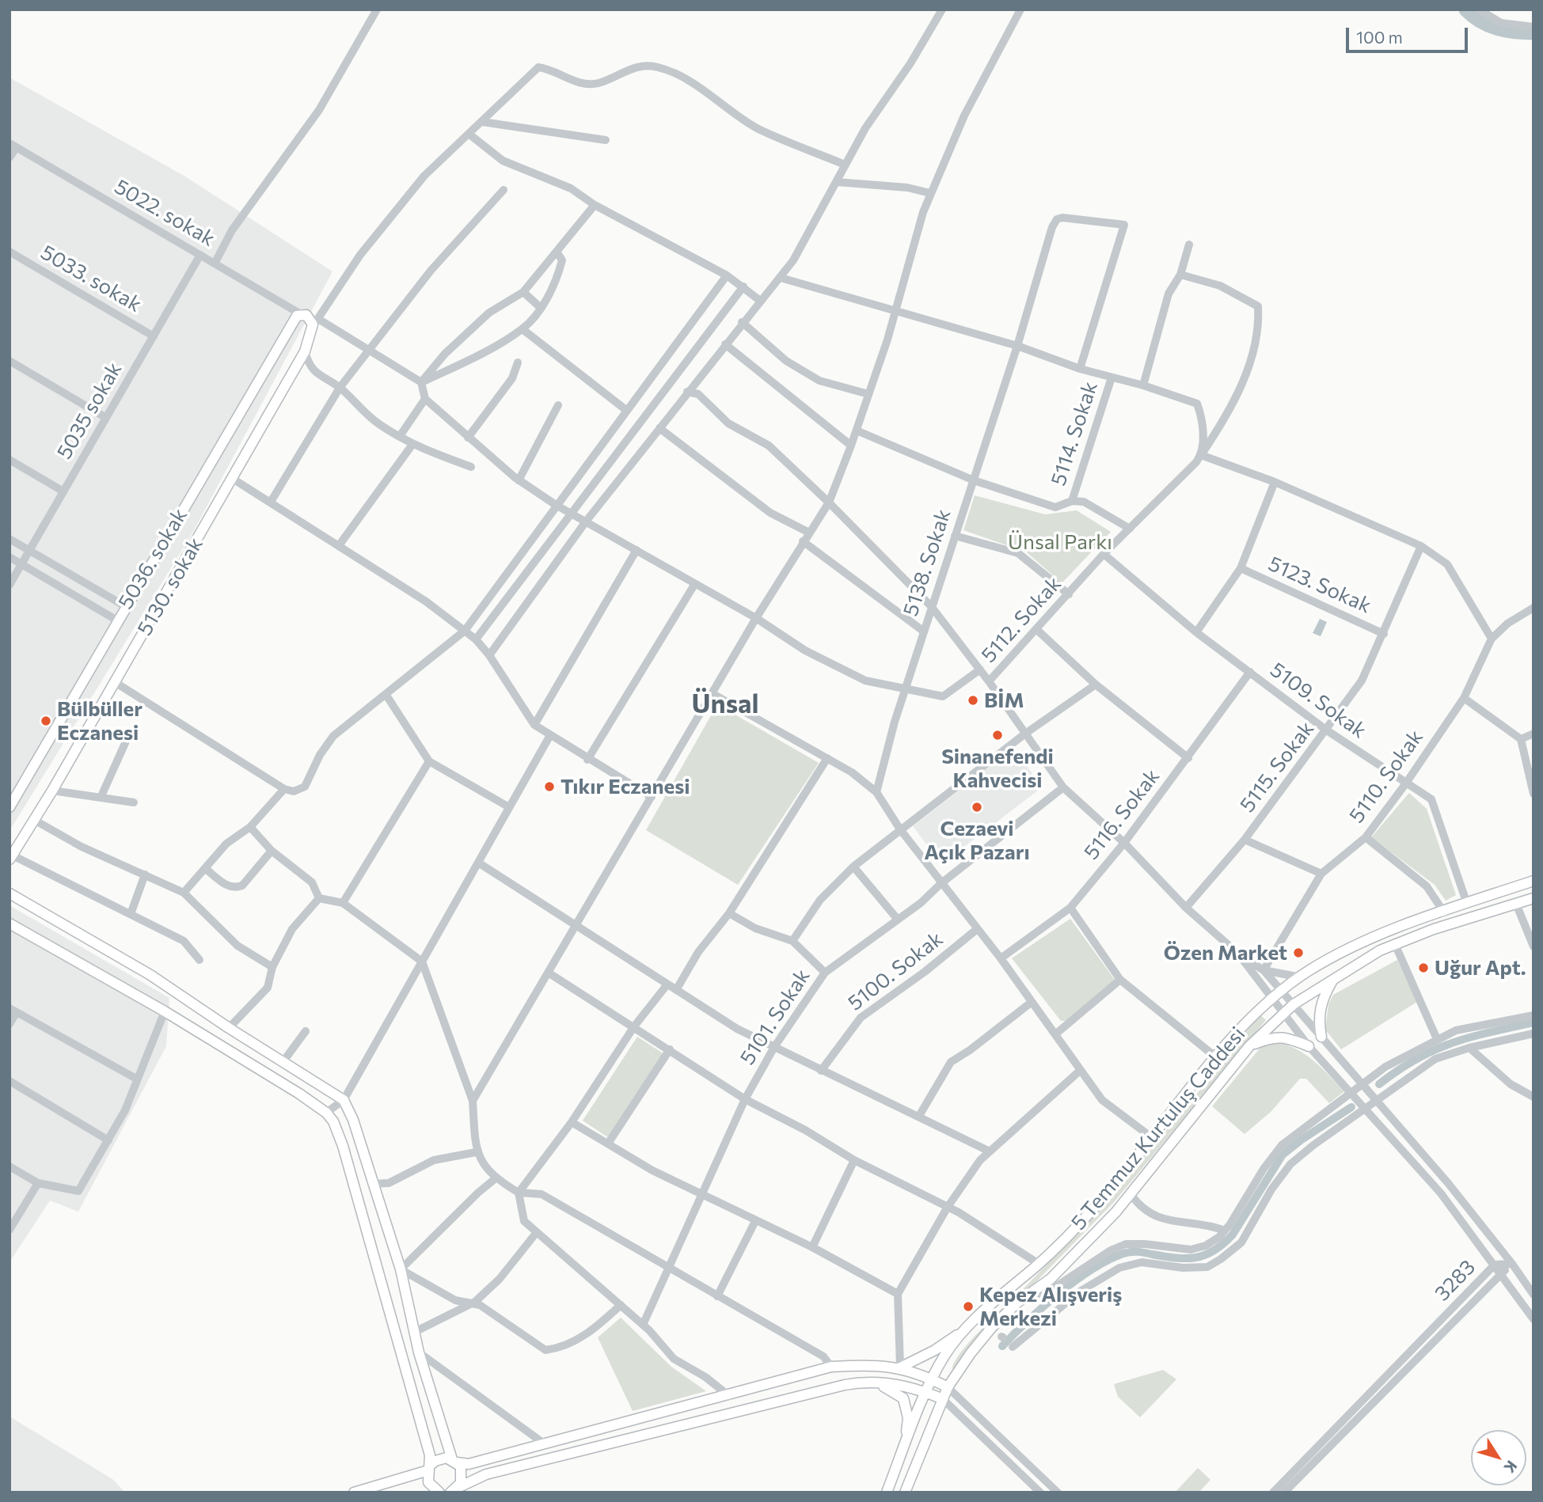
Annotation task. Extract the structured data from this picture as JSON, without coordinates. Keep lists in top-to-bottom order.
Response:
{
  "streets": {
    "main road": ["5036. sokak", "5130. sokak", "5 Temmuz Kurtuluş Caddesi"],
    "street": [
      "5022. sokak",
      "5033. sokak",
      "5035 sokak",
      "5114. Sokak",
      "5138. Sokak",
      "5123. Sokak",
      "5112. Sokak",
      "5109. Sokak",
      "5115. Sokak",
      "5110. Sokak",
      "5116. Sokak",
      "5100. Sokak",
      "5101. Sokak",
      "3283"
    ]
  },
  "crossings": [
    ["5022. sokak", "5035 sokak"],
    ["5022. sokak", "5036. sokak"],
    ["5033. sokak", "5035 sokak"],
    ["5123. Sokak", "5115. Sokak"],
    ["5112. Sokak", "5109. Sokak"],
    ["5109. Sokak", "5115. Sokak"],
    ["5109. Sokak", "5110. Sokak"],
    ["5109. Sokak", "5116. Sokak"],
    ["5109. Sokak", "5 Temmuz Kurtuluş Caddesi"]
  ],
  "districts": ["Ünsal"],
  "parks": ["Ünsal Parkı"],
  "places": [
    "BİM",
    "Bülbüller Eczanesi",
    "Sinanefendi Kahvecisi",
    "Tıkır Eczanesi",
    "Cezaevi Açık Pazarı",
    "Özen Market",
    "Uğur Apt.",
    "Kepez Alışveriş Merkezi"
  ],
  "scale_bar": "100 m",
  "north": "bottom right"
}
